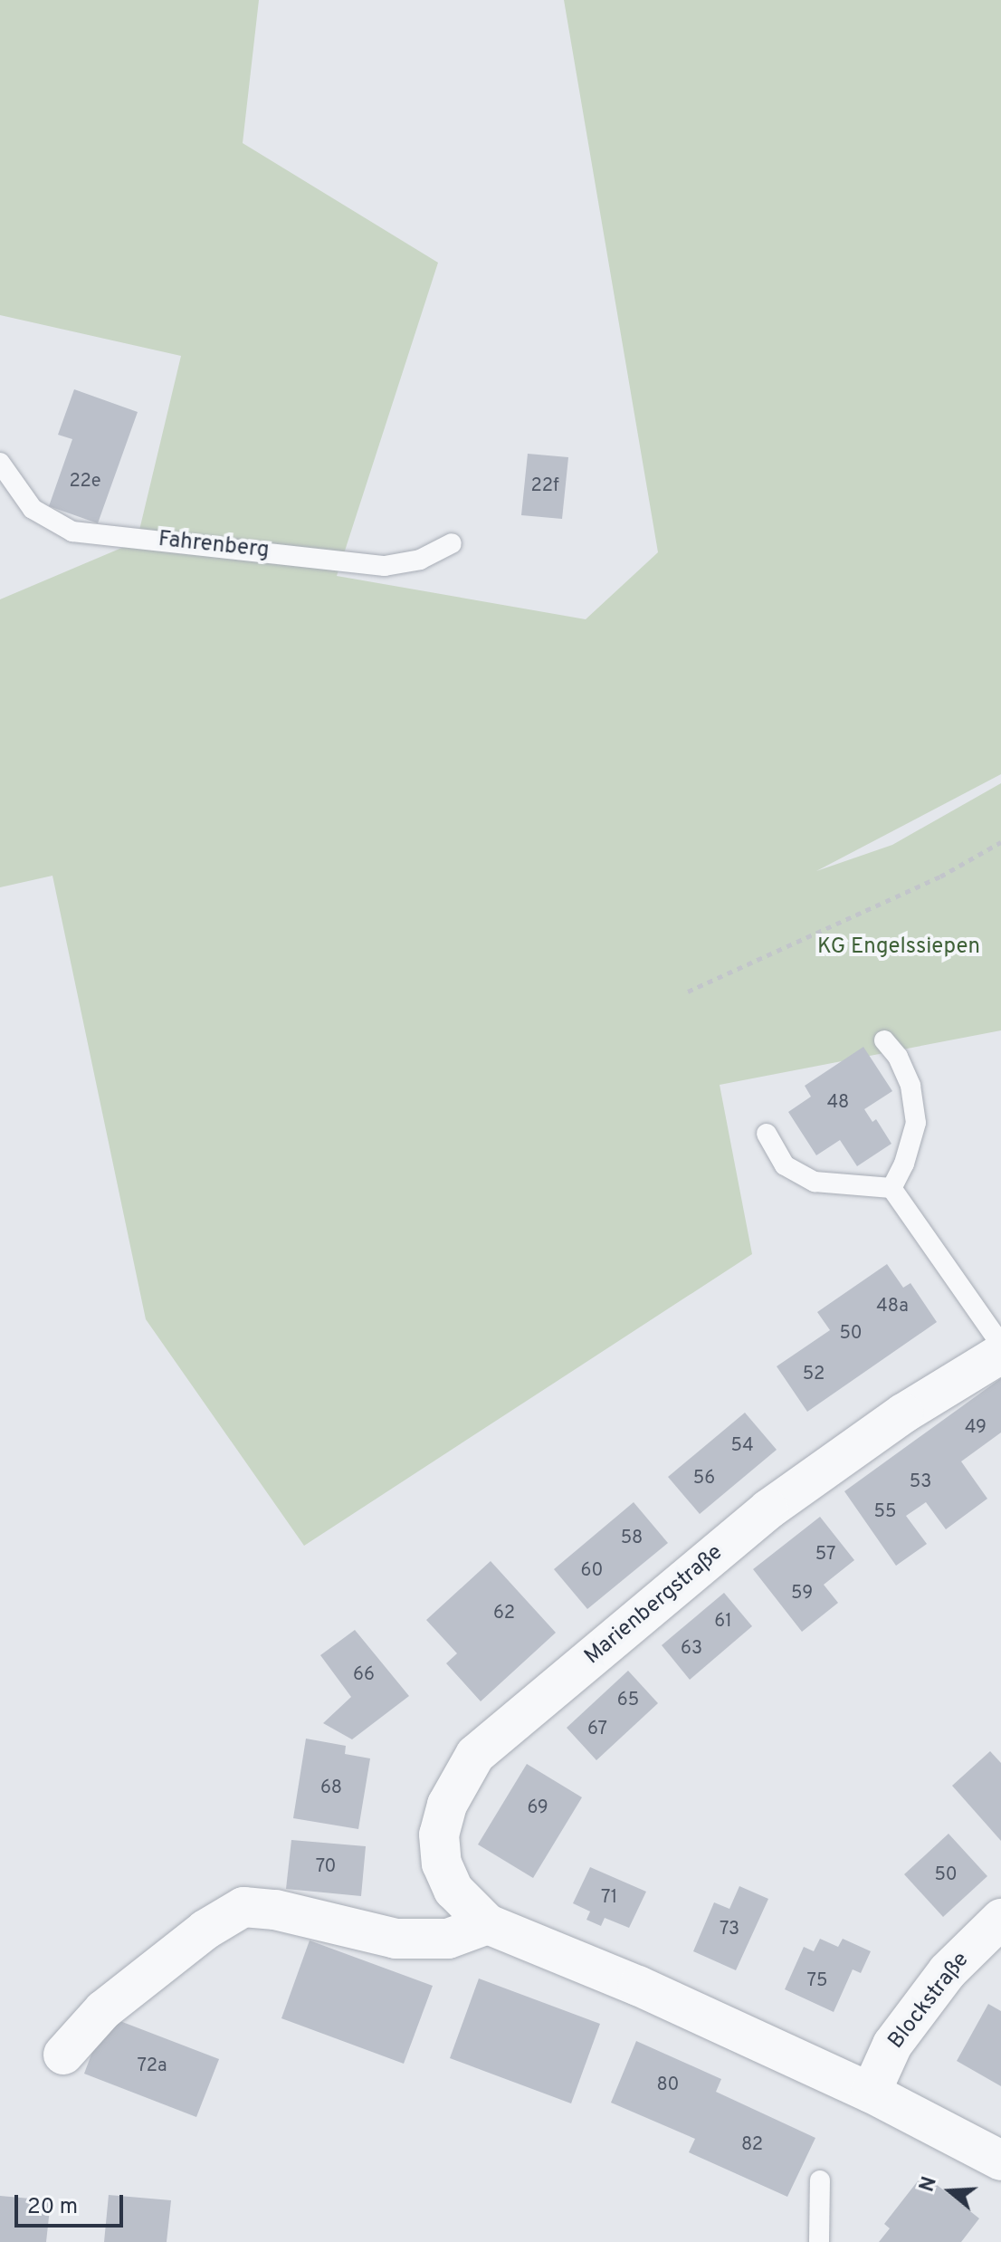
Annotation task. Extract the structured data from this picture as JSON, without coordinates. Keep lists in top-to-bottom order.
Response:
{
  "streets": {
    "street": ["Marienbergstraße", "Blockstraße"],
    "lane": ["Fahrenberg"]
  },
  "crossings": [
    ["Marienbergstraße", "Blockstraße"]
  ],
  "parks": ["KG Engelssiepen"],
  "house_numbers": [
    "22e",
    "22f",
    "48",
    "48a",
    "50",
    "52",
    "49",
    "54",
    "56",
    "53",
    "55",
    "58",
    "57",
    "60",
    "59",
    "62",
    "61",
    "63",
    "66",
    "65",
    "67",
    "68",
    "69",
    "70",
    "50",
    "71",
    "73",
    "75",
    "72a",
    "80",
    "82"
  ],
  "scale_bar": "20 m",
  "north": "left"
}
